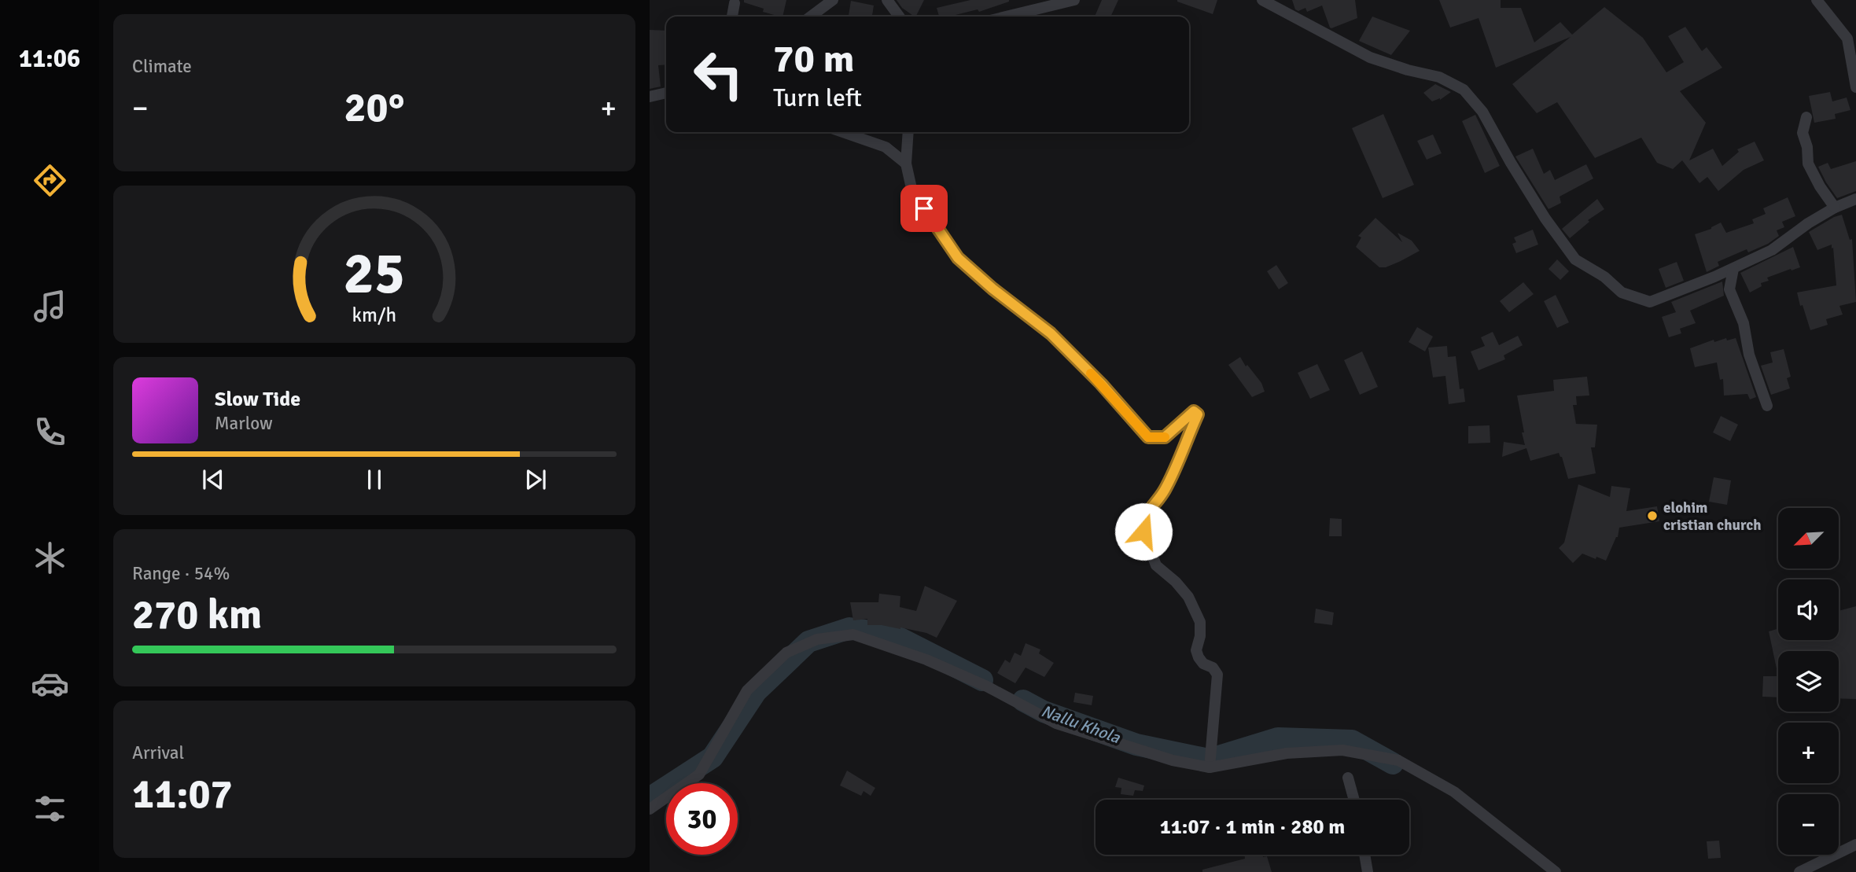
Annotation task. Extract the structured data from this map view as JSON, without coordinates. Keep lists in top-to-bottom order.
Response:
{
  "water": ["Nallu Khola"],
  "places": ["elohim cristian church"],
  "north": "bottom left",
  "page": {
    "tabs": "11:06",
    "tile": [
      "Climate",
      ["Range · 54%", "270 km"],
      ["Arrival", "11:07"]
    ],
    "turn": ["70 m", "Turn left"],
    "heat": ["−", "20°", "+"],
    "song": ["Slow Tide", "Marlow"],
    "map_buttons": ["+", "−"],
    "limit": "30",
    "trip": "11:07 · 1 min · 280 m",
    "gauge": ["25", "km/h"]
  }
}
